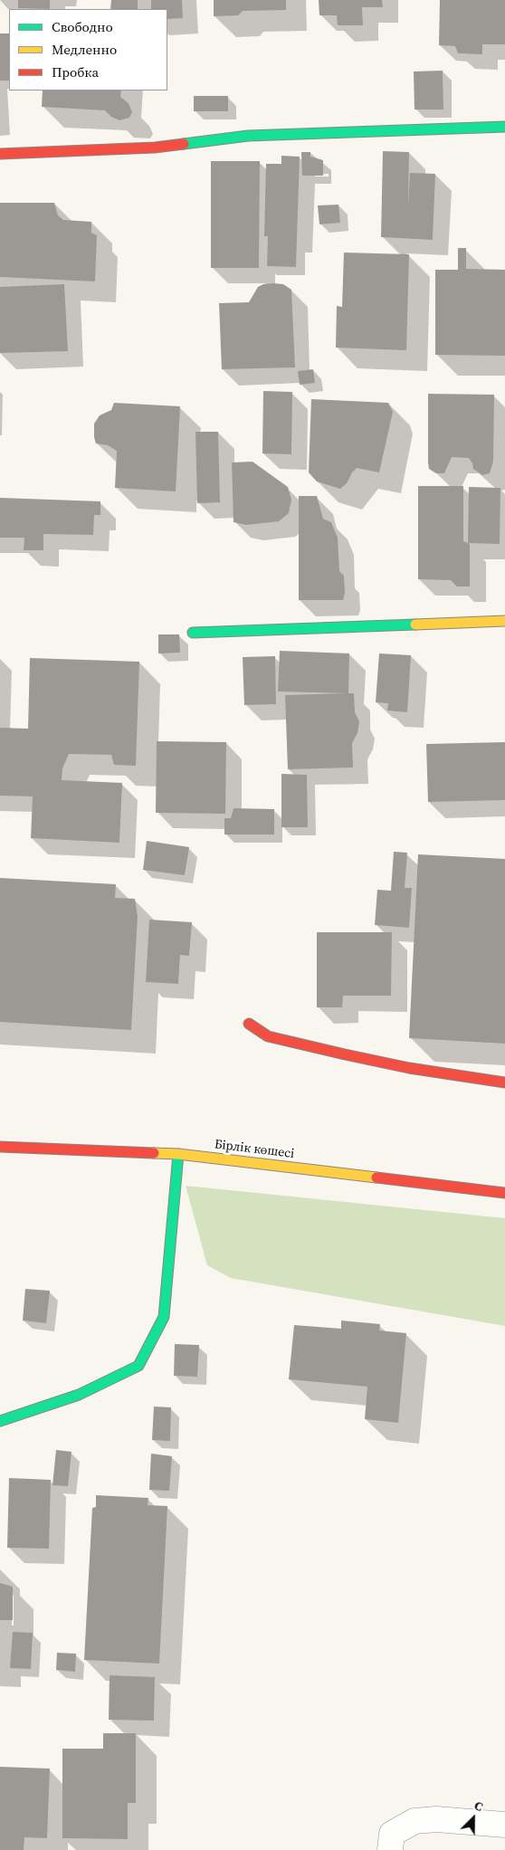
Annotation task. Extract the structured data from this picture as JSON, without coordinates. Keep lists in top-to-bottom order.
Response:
{
  "streets": {
    "street": ["Бірлік көшесі"]
  },
  "legend": ["Свободно", "Медленно", "Пробка"],
  "north": "top right"
}
